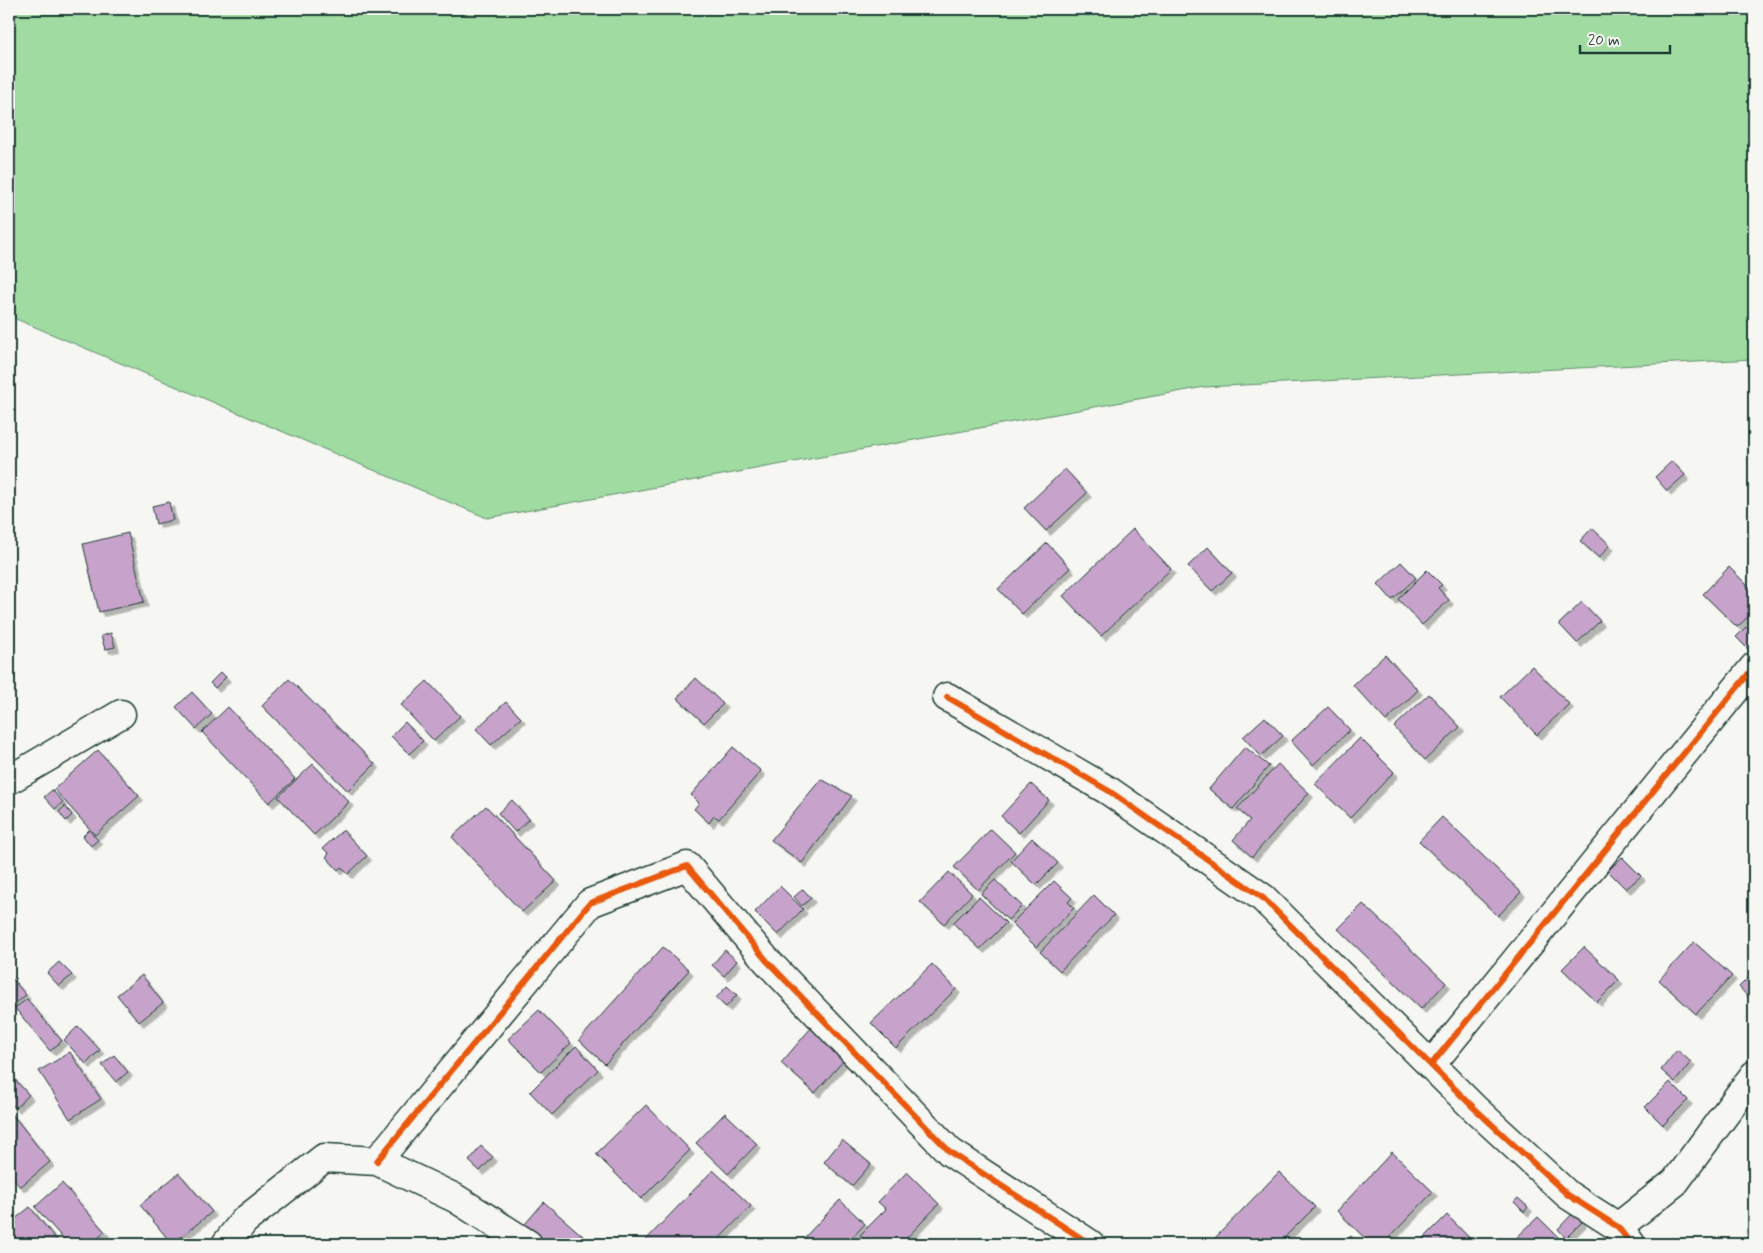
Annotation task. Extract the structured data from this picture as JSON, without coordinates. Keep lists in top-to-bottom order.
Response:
{
  "scale_bar": "20 m"
}
